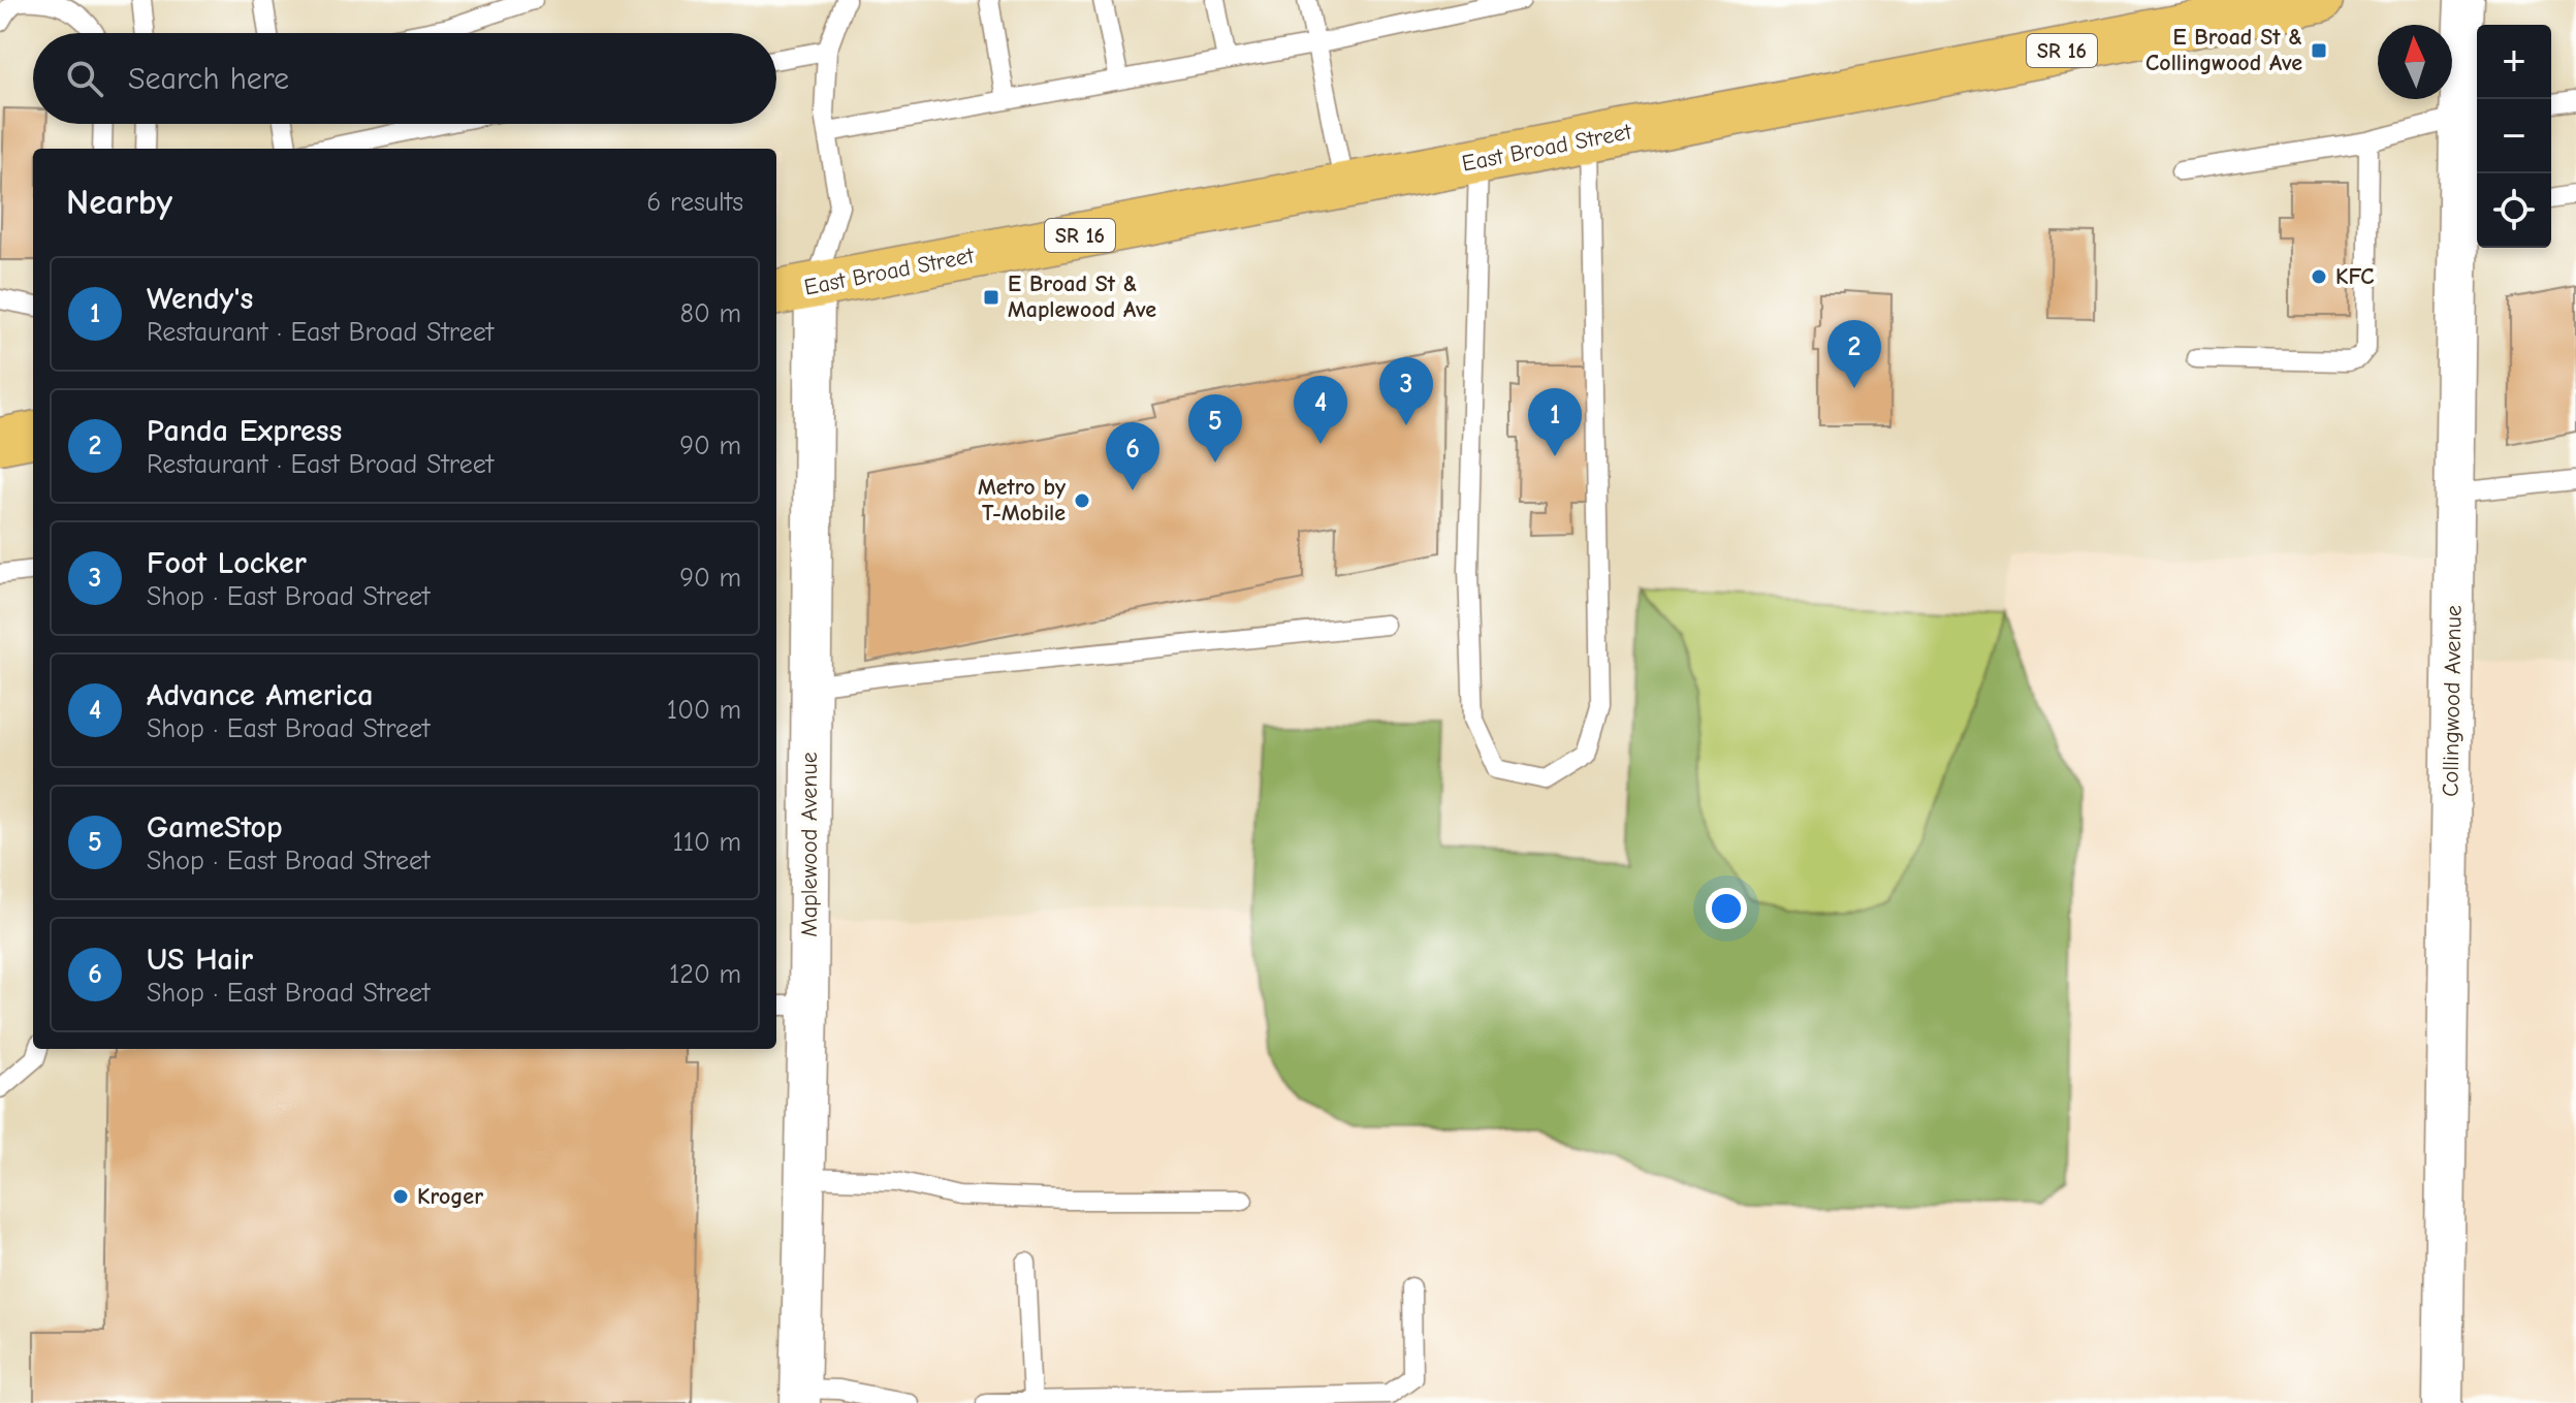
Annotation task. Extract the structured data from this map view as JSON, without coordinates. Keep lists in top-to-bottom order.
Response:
{
  "streets": {
    "main road": ["SR 16", "East Broad Street"],
    "street": ["Collingwood Avenue", "Maplewood Avenue"]
  },
  "crossings": [
    ["East Broad Street", "Maplewood Avenue"]
  ],
  "places": {
    "transit": ["E Broad St & Collingwood Ave", "E Broad St & Maplewood Ave"],
    "other": ["KFC", "Metro by T-Mobile", "Kroger"]
  },
  "north": "top",
  "page": {
    "map_buttons": ["+", "−"],
    "search": "Search here",
    "heading": ["Nearby", "6 results"],
    "list": [
      {
        "mark": "1",
        "name": "Wendy's",
        "note": "Restaurant · East Broad Street",
        "value": "80 m"
      },
      {
        "mark": "2",
        "name": "Panda Express",
        "note": "Restaurant · East Broad Street",
        "value": "90 m"
      },
      {
        "mark": "3",
        "name": "Foot Locker",
        "note": "Shop · East Broad Street",
        "value": "90 m"
      },
      {
        "mark": "4",
        "name": "Advance America",
        "note": "Shop · East Broad Street",
        "value": "100 m"
      },
      {
        "mark": "5",
        "name": "GameStop",
        "note": "Shop · East Broad Street",
        "value": "110 m"
      },
      {
        "mark": "6",
        "name": "US Hair",
        "note": "Shop · East Broad Street",
        "value": "120 m"
      }
    ],
    "pins": [
      "2",
      "3",
      "4",
      "1",
      "5",
      "6"
    ]
  }
}
